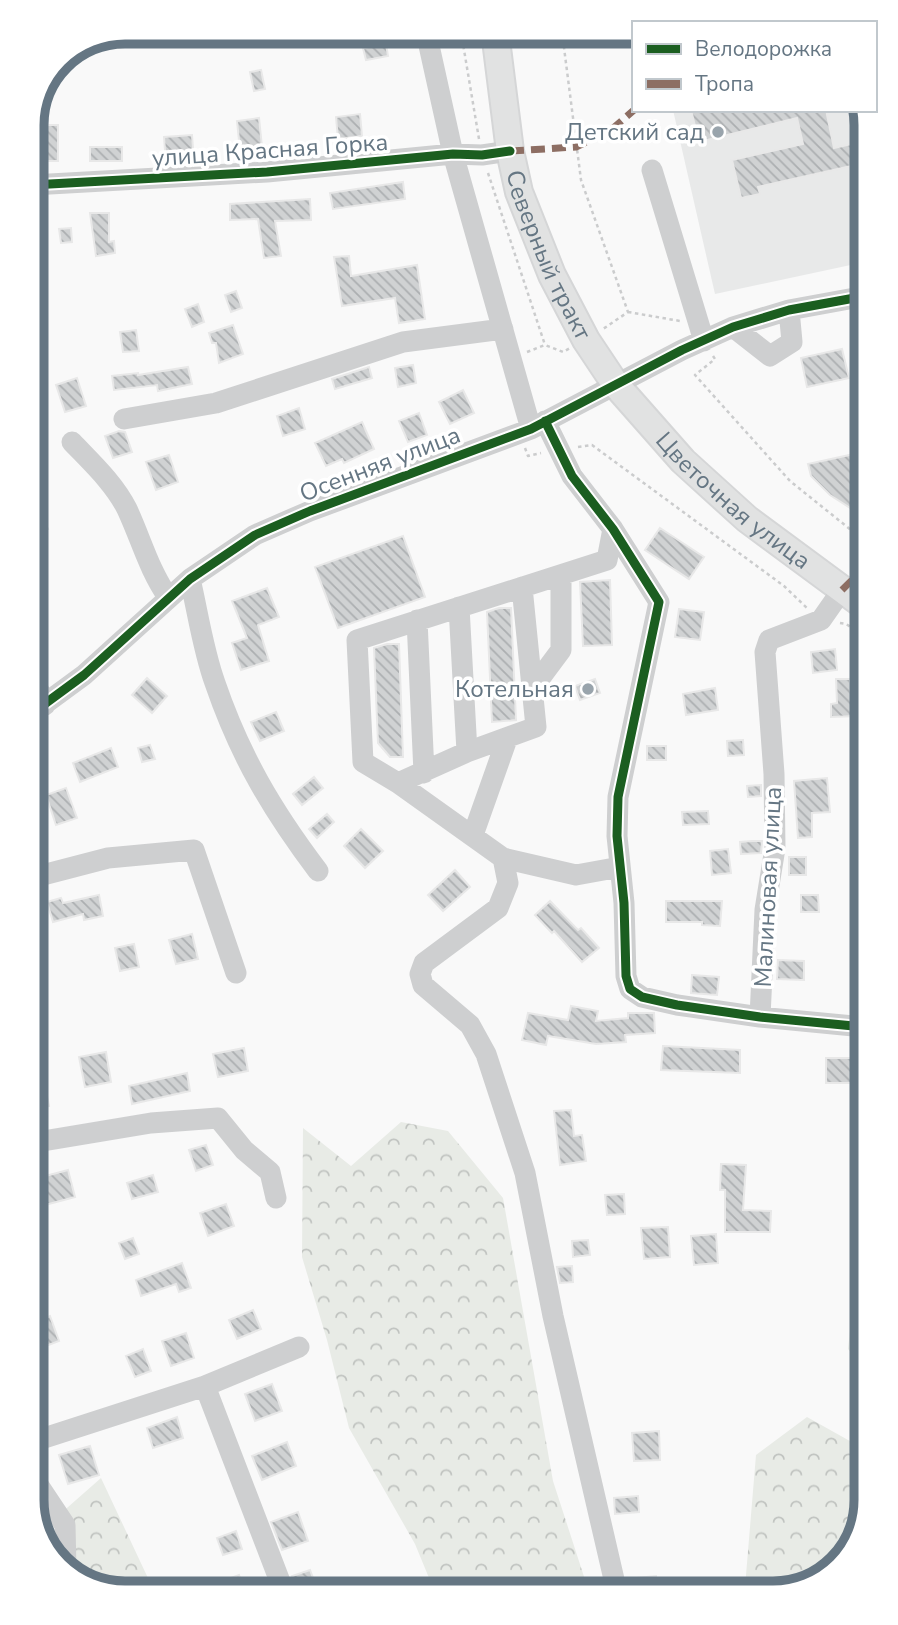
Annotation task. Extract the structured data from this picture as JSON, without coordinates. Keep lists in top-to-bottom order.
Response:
{
  "streets": {
    "main road": ["Северный тракт", "Цветочная улица"],
    "street": ["улица Красная Горка", "Осенняя улица", "Малиновая улица"]
  },
  "crossings": [
    ["улица Красная Горка", "Северный тракт"],
    ["Северный тракт", "Осенняя улица"],
    ["Северный тракт", "Цветочная улица"],
    ["Осенняя улица", "Цветочная улица"]
  ],
  "places": ["Детский сад", "Котельная"],
  "legend": ["Велодорожка", "Тропа"]
}
